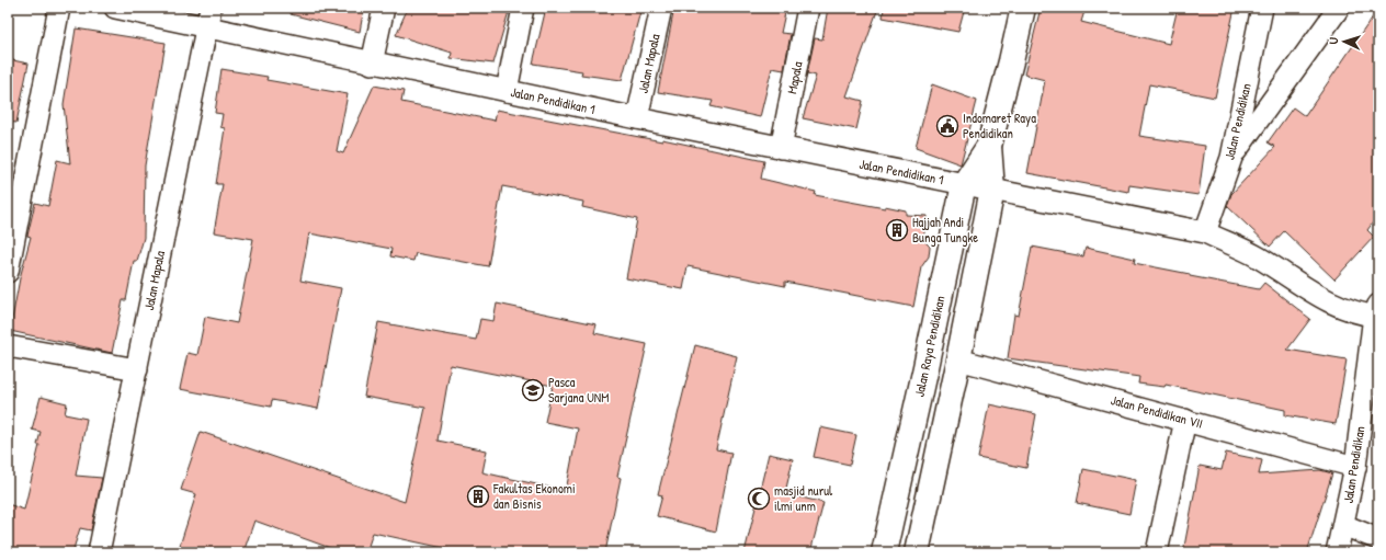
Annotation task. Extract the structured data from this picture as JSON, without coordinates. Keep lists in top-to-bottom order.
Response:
{
  "streets": {
    "street": [
      "Jalan Mapala",
      "Mapala",
      "Jalan Pendidikan 1",
      "Jalan Pendidikan",
      "Jalan Raya Pendidikan",
      "Jalan Pendidikan VII"
    ]
  },
  "crossings": [
    ["Jalan Mapala", "Jalan Pendidikan 1"],
    ["Mapala", "Jalan Pendidikan 1"],
    ["Jalan Pendidikan 1", "Jalan Pendidikan"],
    ["Jalan Pendidikan 1", "Jalan Raya Pendidikan"],
    ["Jalan Pendidikan", "Jalan Raya Pendidikan"],
    ["Jalan Pendidikan", "Jalan Pendidikan VII"],
    ["Jalan Raya Pendidikan", "Jalan Pendidikan VII"]
  ],
  "places": {
    "public building": ["Indomaret Raya Pendidikan"],
    "building": ["Hajjah Andi Bunga Tungke", "Fakultas Ekonomi dan Bisnis"],
    "school or university": ["Pasca Sarjana UNM"],
    "mosque": ["masjid nurul ilmi unm"]
  },
  "north": "left"
}
